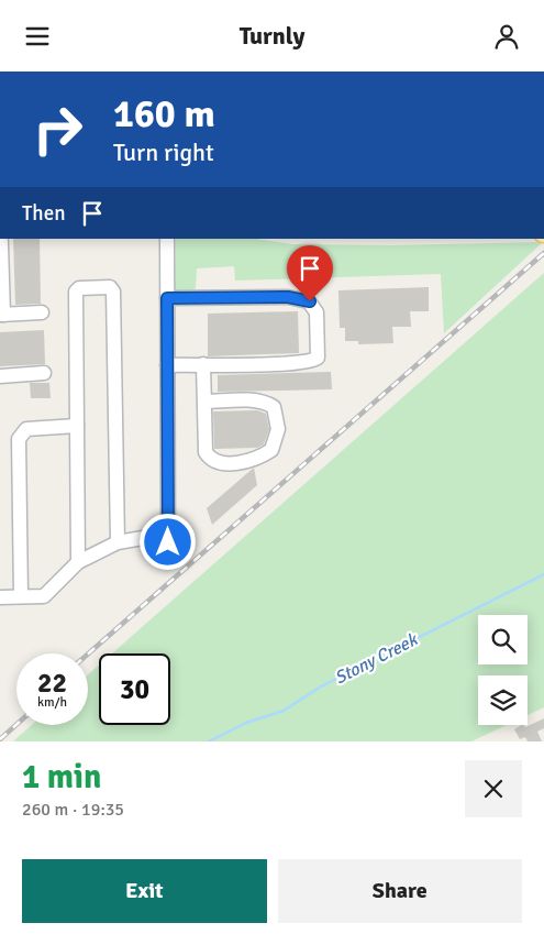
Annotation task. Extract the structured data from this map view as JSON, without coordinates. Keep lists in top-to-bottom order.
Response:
{
  "water": ["Stony Creek"],
  "page": {
    "header": "Turnly",
    "turn": ["160 m", "Turn right"],
    "then": "Then",
    "speed": "22 km/h",
    "limit": "30",
    "heading": ["1 min", "260 m · 19:35"],
    "buttons": ["Exit", "Share"]
  }
}
